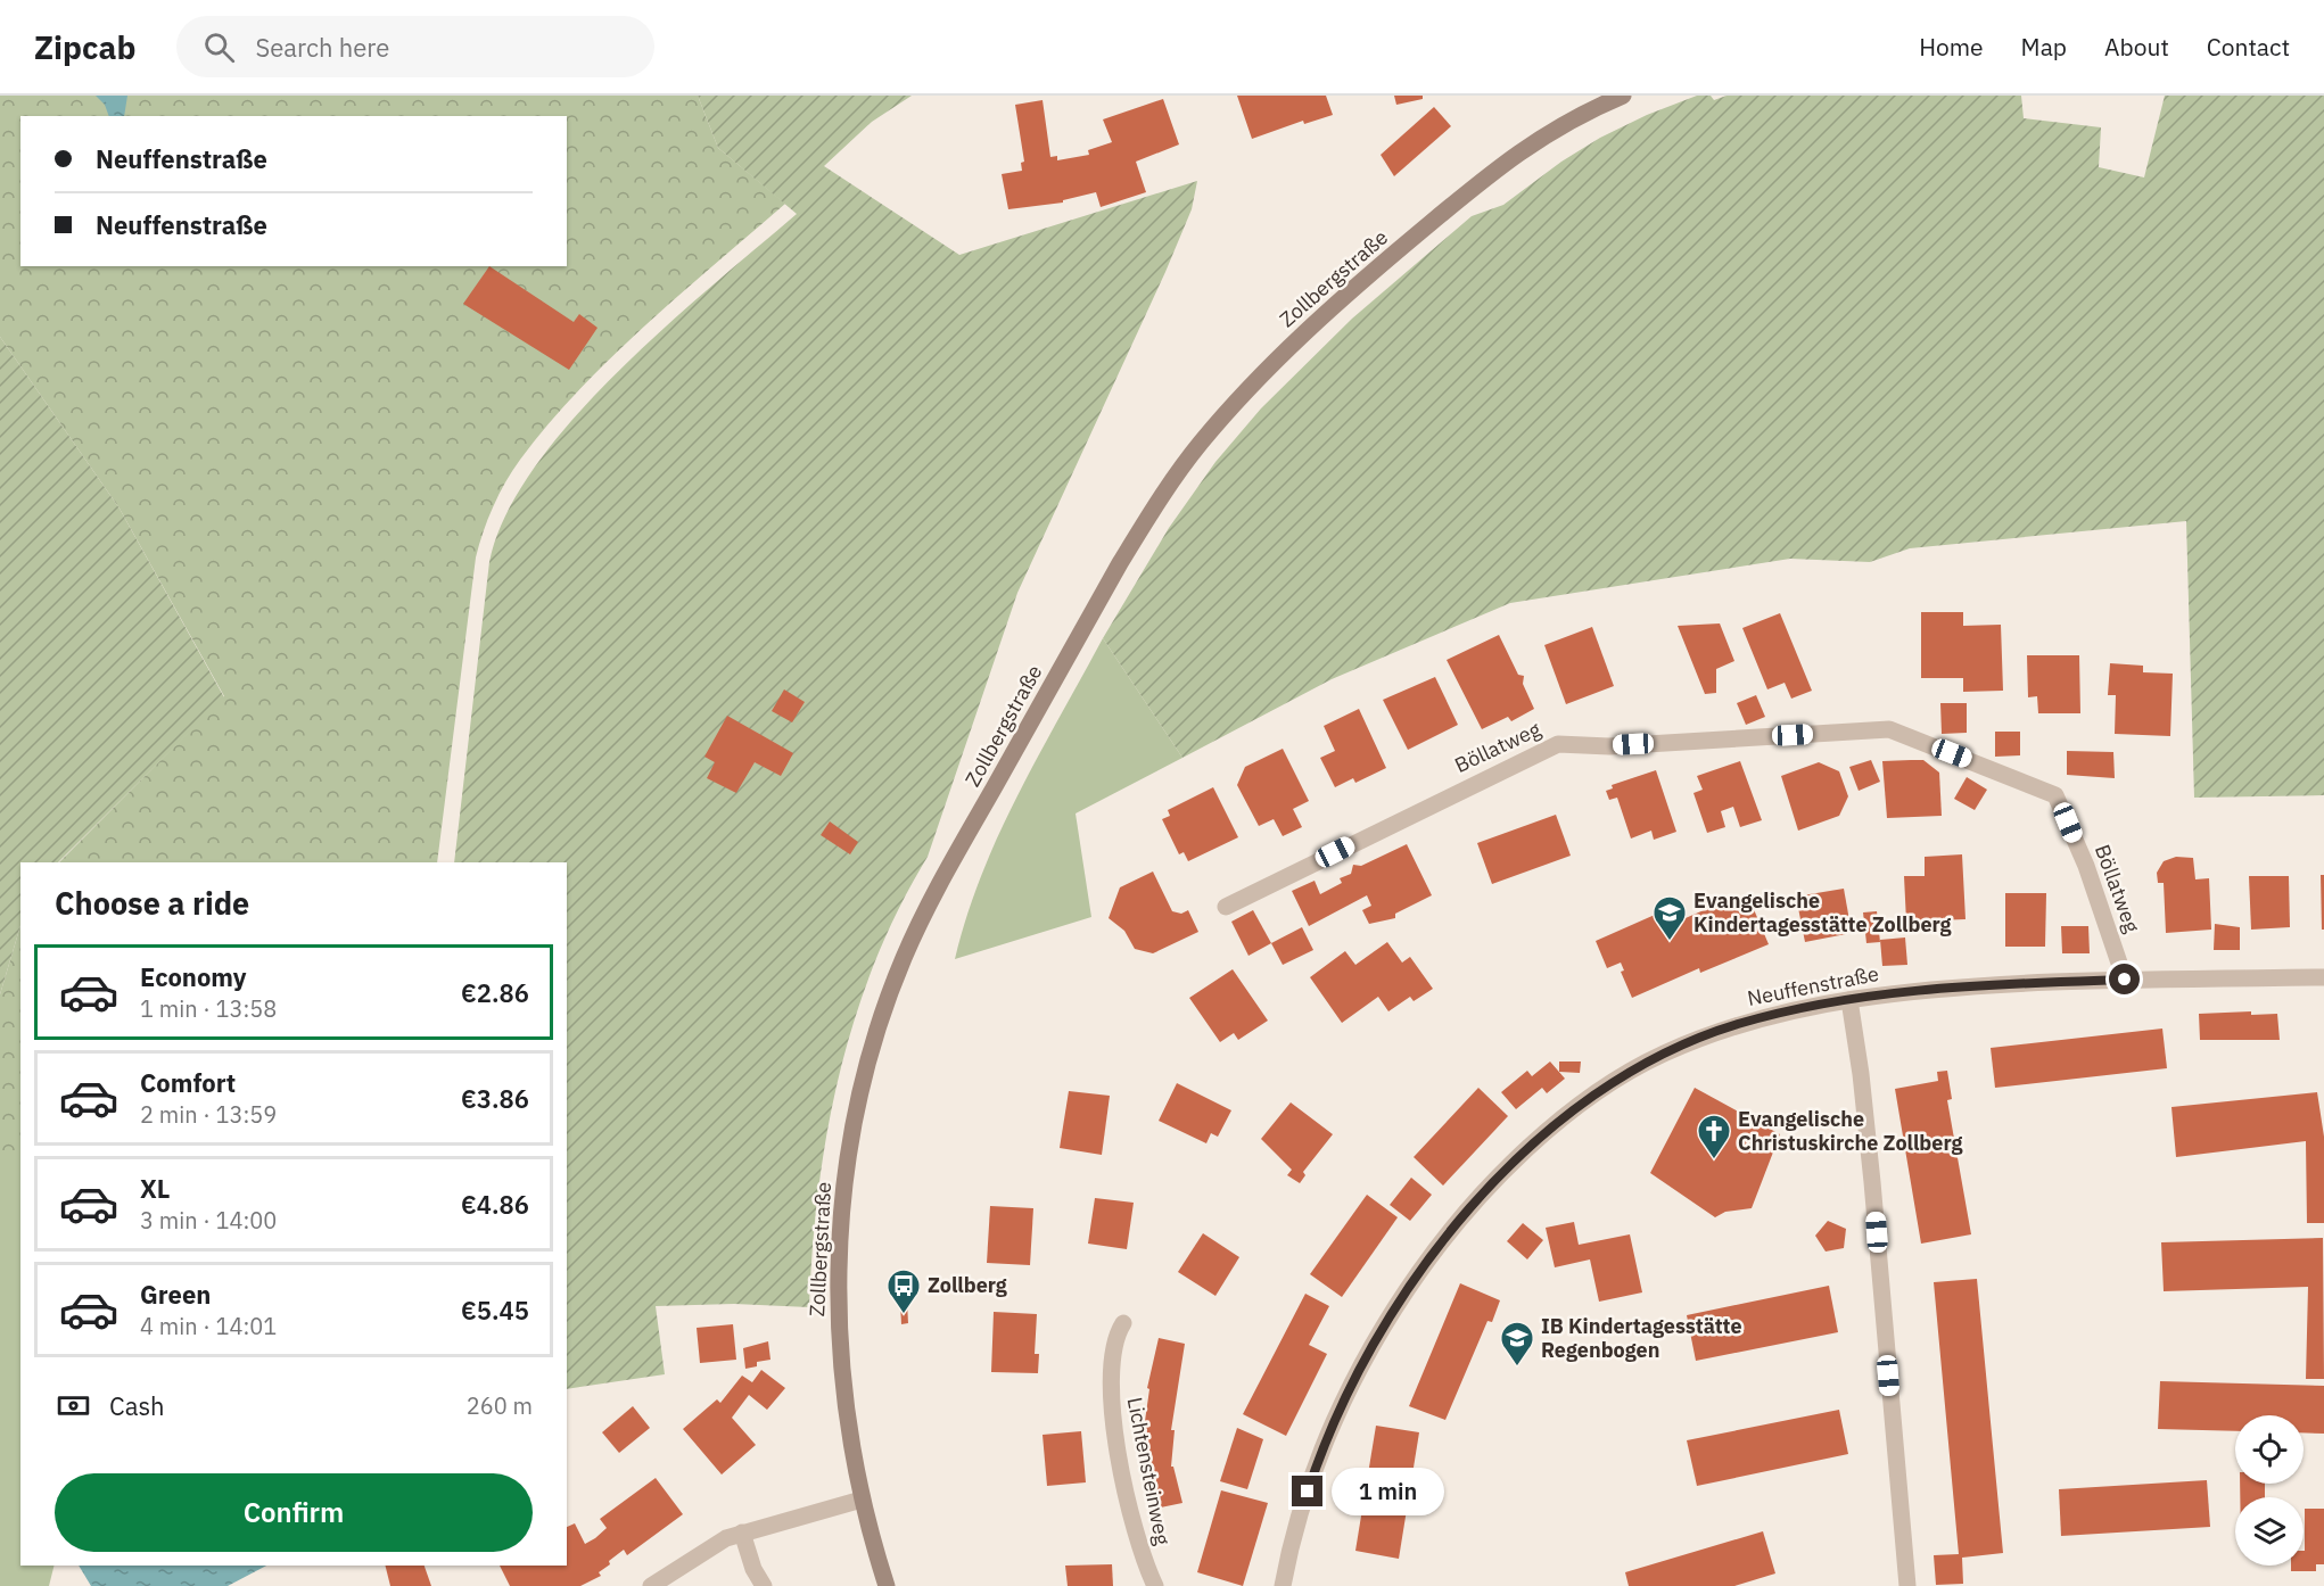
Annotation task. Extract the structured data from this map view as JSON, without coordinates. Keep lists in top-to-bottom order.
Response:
{
  "streets": {
    "main road": ["Zollbergstraße"],
    "street": ["Böllatweg", "Neuffenstraße", "Lichtensteinweg"]
  },
  "crossings": [
    ["Böllatweg", "Neuffenstraße"]
  ],
  "places": {
    "school or university": ["Evangelische Kindertagesstätte Zollberg", "IB Kindertagesstätte Regenbogen"],
    "church": ["Evangelische Christuskirche Zollberg"],
    "bus stop": ["Zollberg"]
  },
  "page": {
    "header": "Zipcab",
    "search": "Search here",
    "nav": [
      "Home",
      "Map",
      "About",
      "Contact"
    ],
    "banner": ["Neuffenstraße", "Neuffenstraße"],
    "heading": "Choose a ride",
    "list": [
      {
        "name": "Economy",
        "note": "1 min · 13:58",
        "value": "€2.86"
      },
      {
        "name": "Comfort",
        "note": "2 min · 13:59",
        "value": "€3.86"
      },
      {
        "name": "XL",
        "note": "3 min · 14:00",
        "value": "€4.86"
      },
      {
        "name": "Green",
        "note": "4 min · 14:01",
        "value": "€5.45"
      }
    ],
    "pay": ["Cash", "260 m"],
    "buttons": "Confirm",
    "bubble": "1 min"
  }
}
